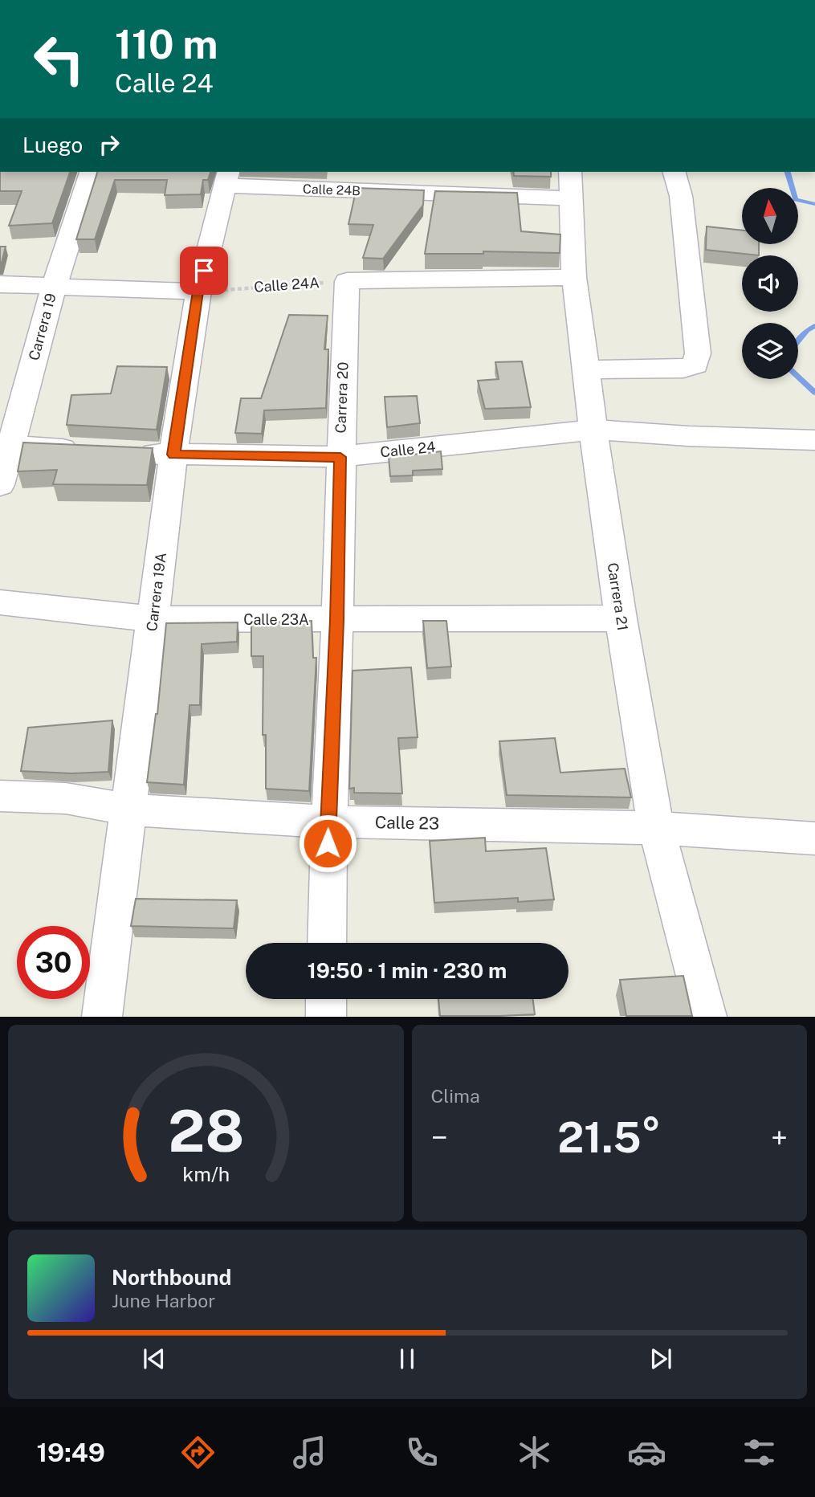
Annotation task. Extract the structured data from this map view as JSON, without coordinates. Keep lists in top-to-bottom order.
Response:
{
  "streets": {
    "street": [
      "Calle 24B",
      "Carrera 19",
      "Carrera 20",
      "Calle 24",
      "Carrera 19A",
      "Carrera 21",
      "Calle 23A",
      "Calle 23"
    ],
    "path": ["Calle 24A"]
  },
  "crossings": [
    ["Calle 24B", "Carrera 19A"],
    ["Calle 24B", "Carrera 21"],
    ["Calle 24A", "Carrera 20"],
    ["Calle 24A", "Carrera 19A"],
    ["Carrera 20", "Calle 24"],
    ["Carrera 20", "Calle 23A"],
    ["Carrera 20", "Calle 23"],
    ["Calle 24", "Carrera 19A"],
    ["Calle 24", "Carrera 21"],
    ["Carrera 19A", "Calle 23A"],
    ["Carrera 19A", "Calle 23"],
    ["Carrera 21", "Calle 23A"],
    ["Carrera 21", "Calle 23"]
  ],
  "north": "top",
  "page": {
    "turn": ["110 m", "Calle 24"],
    "then": "Luego",
    "limit": "30",
    "trip": "19:50 · 1 min · 230 m",
    "tile": "Clima",
    "heat": ["−", "21.5°", "+"],
    "song": ["Northbound", "June Harbor"],
    "tabs": "19:49",
    "gauge": ["28", "km/h"]
  }
}
